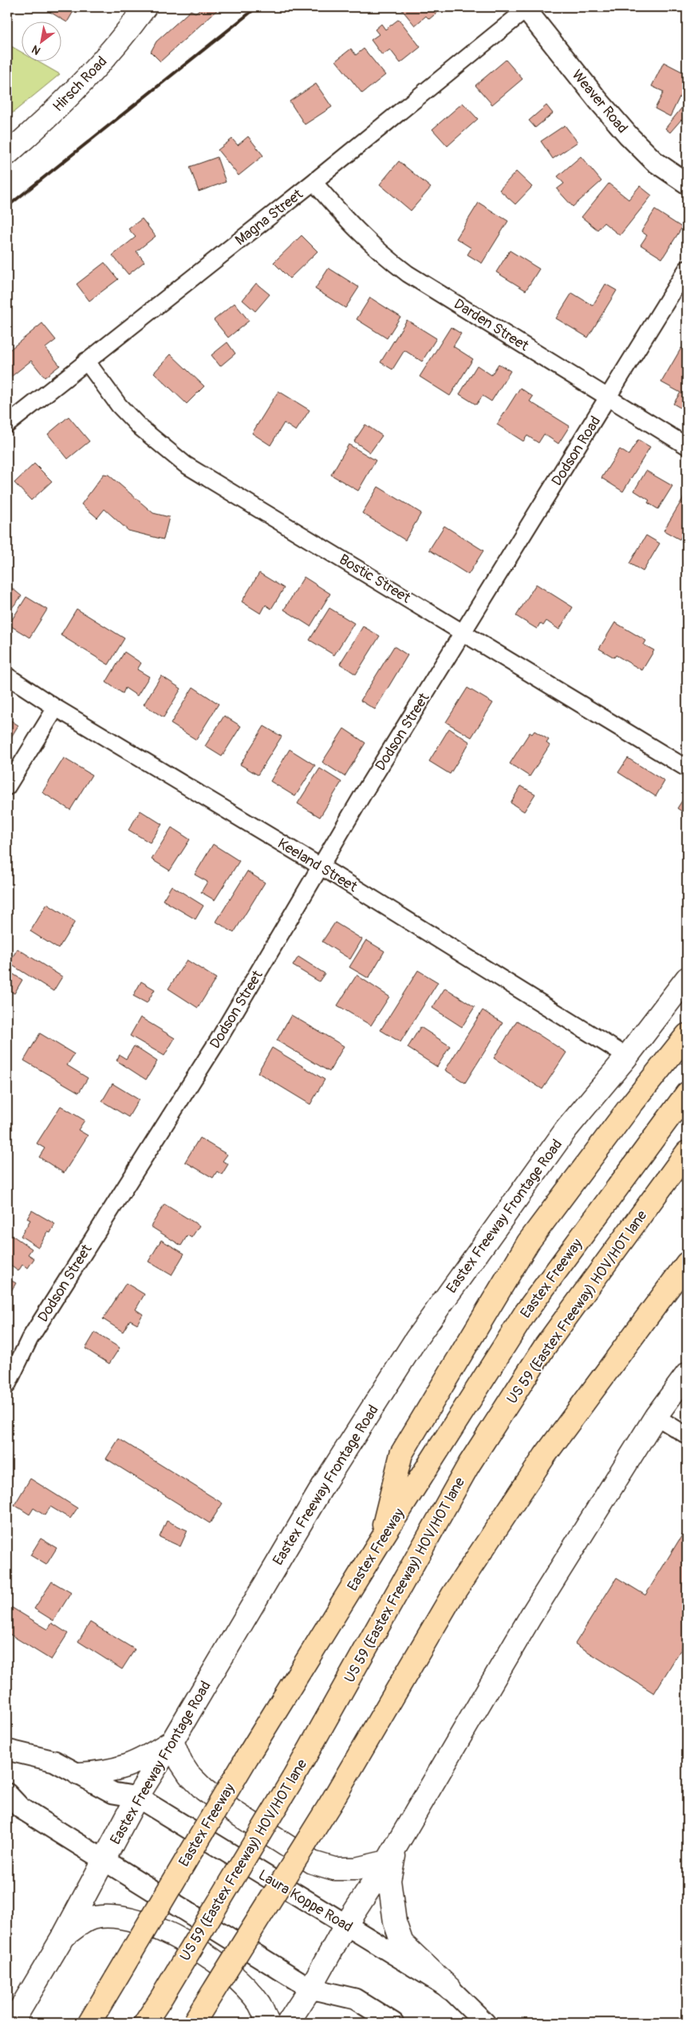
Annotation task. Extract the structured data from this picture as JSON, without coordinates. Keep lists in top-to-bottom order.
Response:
{
  "streets": {
    "highway": ["Eastex Freeway", "US 59 (Eastex Freeway) HOV/HOT lane"],
    "main road": ["Hirsch Road", "Eastex Freeway Frontage Road"],
    "street": [
      "Weaver Road",
      "Magna Street",
      "Darden Street",
      "Dodson Road",
      "Bostic Street",
      "Dodson Street",
      "Keeland Street",
      "Laura Koppe Road"
    ]
  },
  "crossings": [
    ["Weaver Road", "Magna Street"],
    ["Magna Street", "Darden Street"],
    ["Magna Street", "Bostic Street"],
    ["Darden Street", "Dodson Road"],
    ["Dodson Road", "Bostic Street"],
    ["Dodson Road", "Dodson Street"],
    ["Bostic Street", "Dodson Street"],
    ["Dodson Street", "Keeland Street"],
    ["Keeland Street", "Eastex Freeway Frontage Road"],
    ["Eastex Freeway Frontage Road", "Laura Koppe Road"]
  ],
  "north": "bottom left"
}
